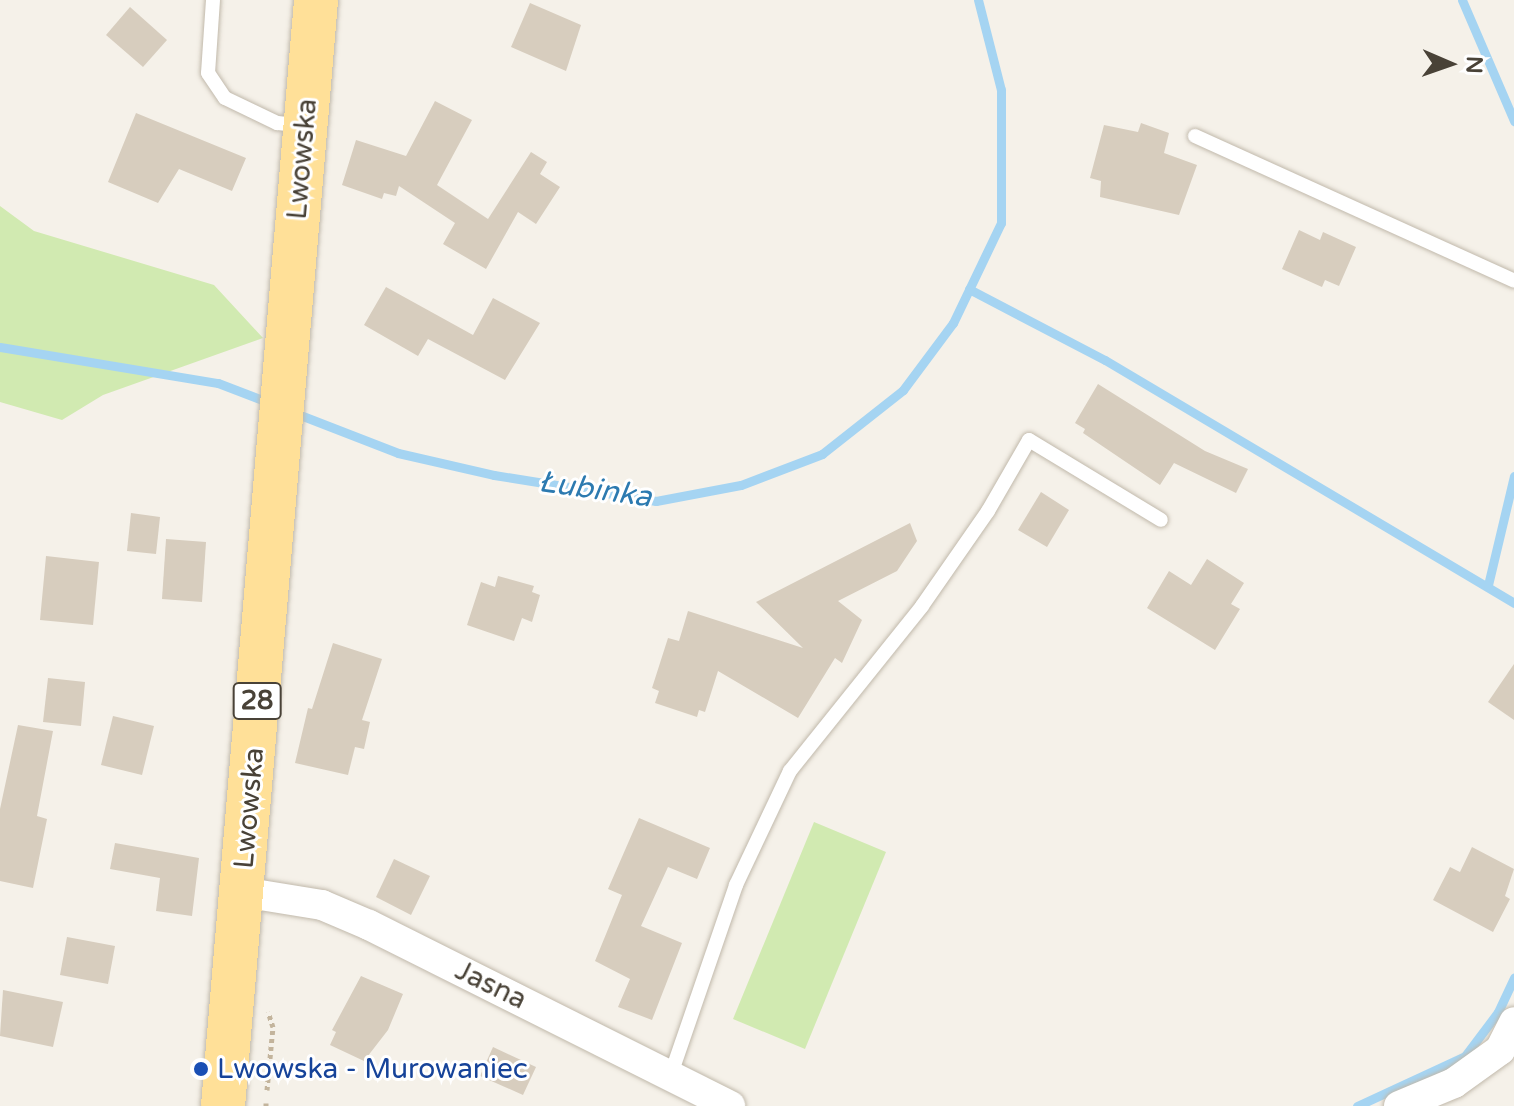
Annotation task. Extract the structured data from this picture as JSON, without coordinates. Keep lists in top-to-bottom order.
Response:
{
  "streets": {
    "main road": ["Lwowska", "28"],
    "street": ["Jasna"]
  },
  "crossings": [
    ["Lwowska", "Jasna"]
  ],
  "water": ["Łubinka"],
  "places": ["Lwowska - Murowaniec"],
  "north": "right"
}
